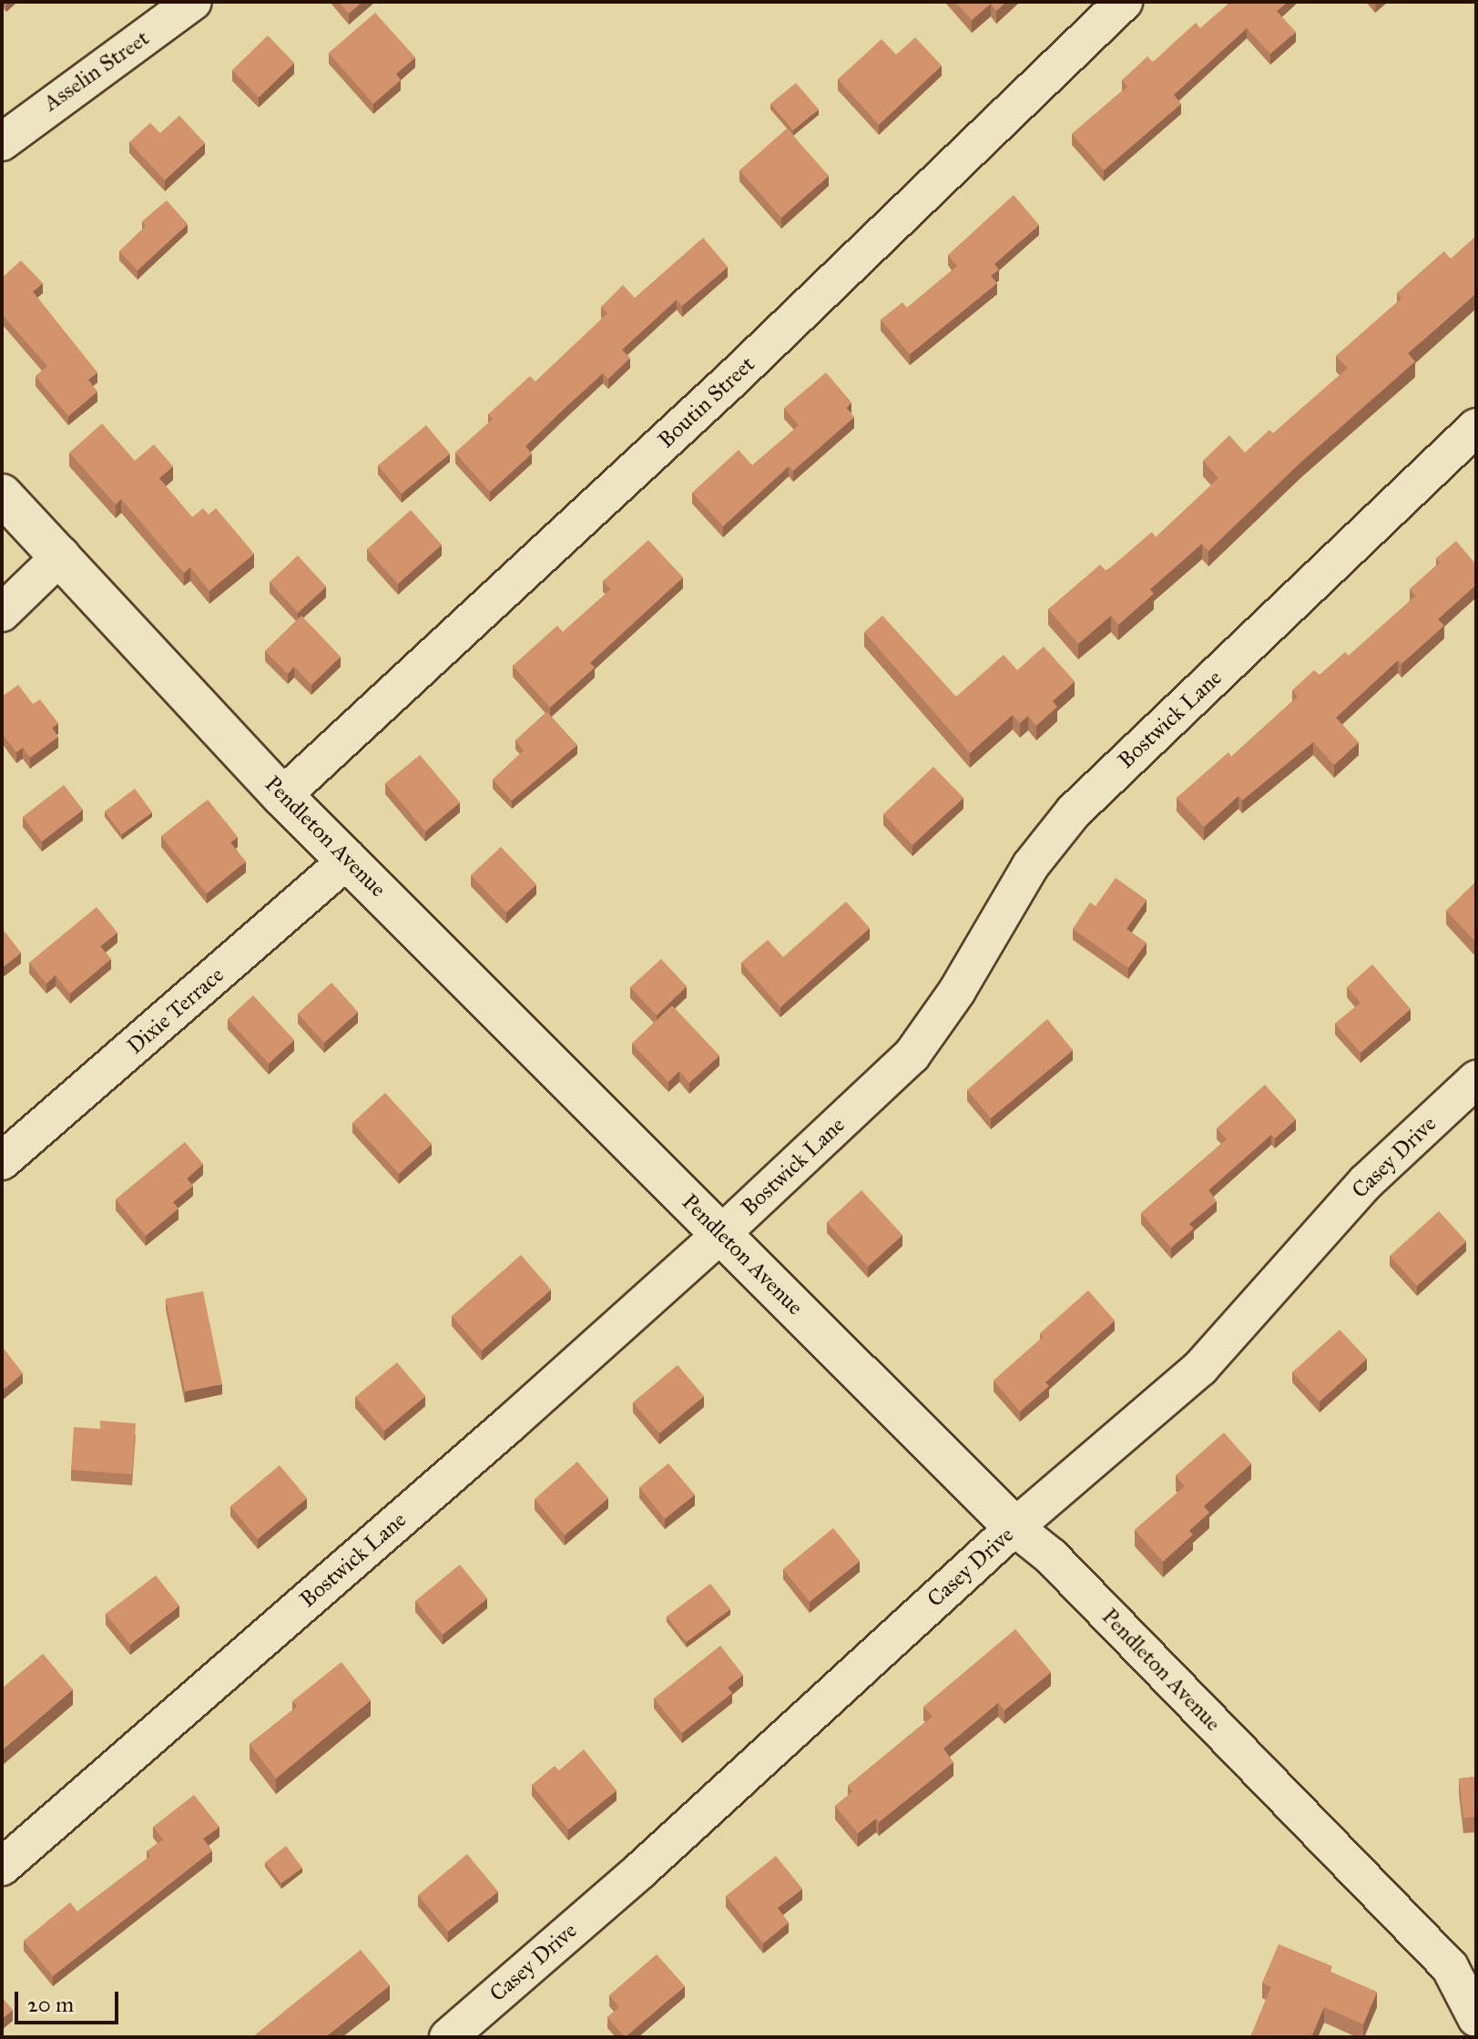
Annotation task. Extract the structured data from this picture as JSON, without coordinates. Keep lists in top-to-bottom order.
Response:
{
  "streets": {
    "street": [
      "Asselin Street",
      "Boutin Street",
      "Bostwick Lane",
      "Pendleton Avenue",
      "Dixie Terrace",
      "Casey Drive"
    ]
  },
  "crossings": [
    ["Boutin Street", "Pendleton Avenue"],
    ["Bostwick Lane", "Pendleton Avenue"],
    ["Pendleton Avenue", "Dixie Terrace"],
    ["Pendleton Avenue", "Casey Drive"]
  ],
  "scale_bar": "20 m"
}
